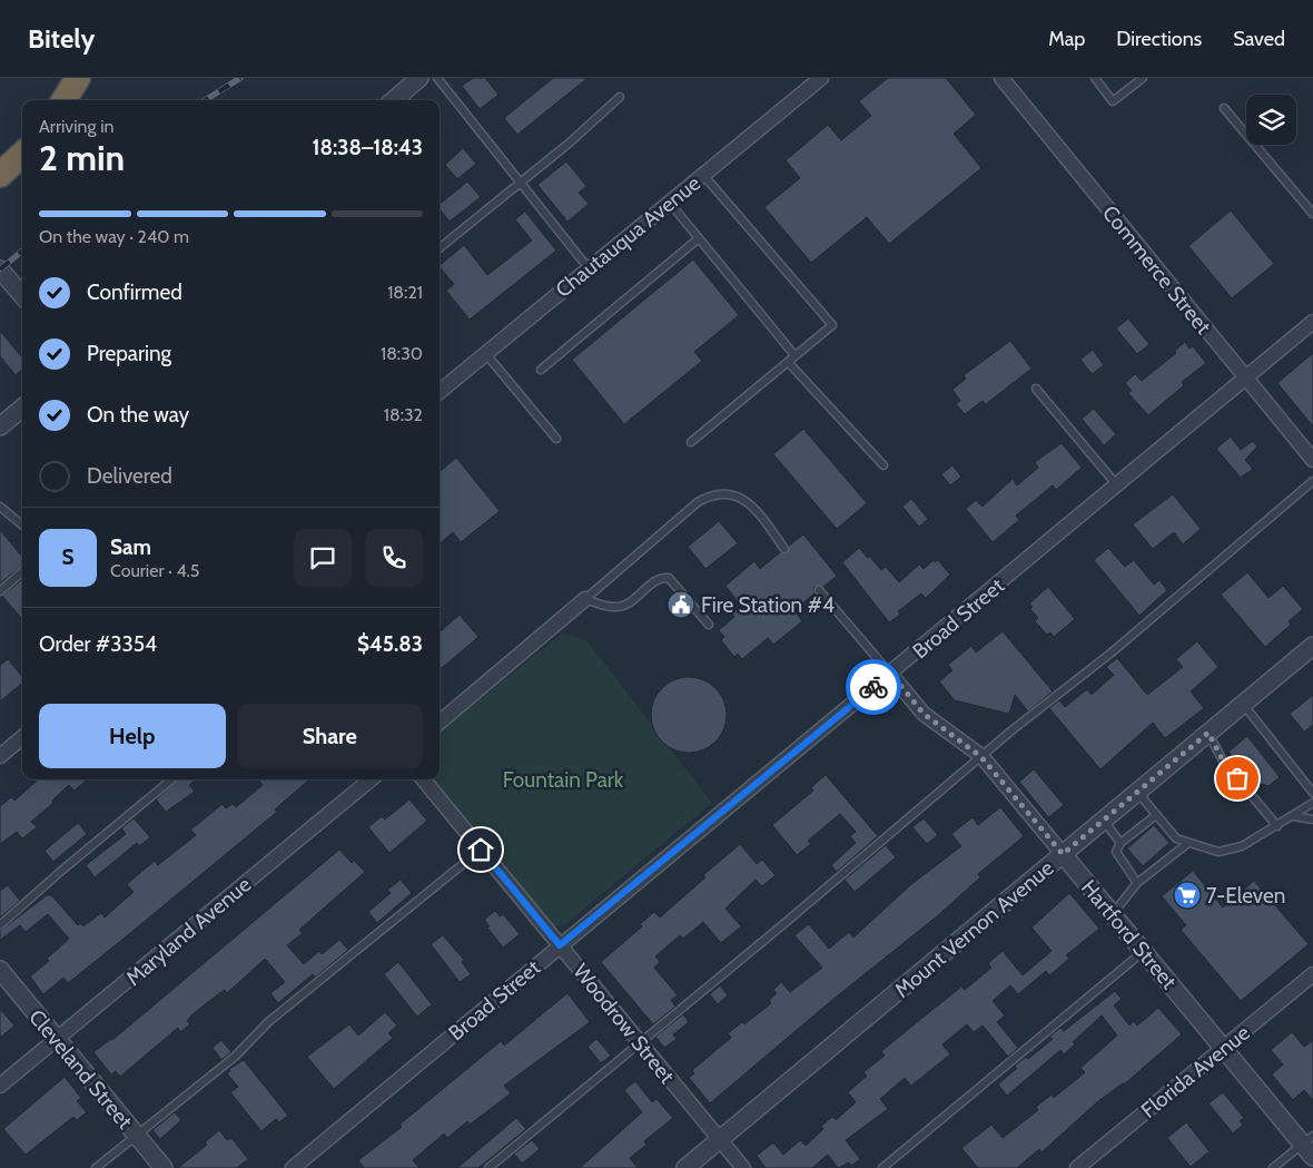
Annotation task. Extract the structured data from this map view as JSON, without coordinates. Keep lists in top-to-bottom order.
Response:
{
  "streets": {
    "street": [
      "Chautauqua Avenue",
      "Commerce Street",
      "Broad Street",
      "Mount Vernon Avenue",
      "Maryland Avenue",
      "Hartford Street",
      "Woodrow Street",
      "Cleveland Street",
      "Florida Avenue"
    ]
  },
  "crossings": [
    ["Commerce Street", "Broad Street"],
    ["Broad Street", "Hartford Street"],
    ["Broad Street", "Woodrow Street"],
    ["Mount Vernon Avenue", "Hartford Street"],
    ["Mount Vernon Avenue", "Woodrow Street"],
    ["Maryland Avenue", "Cleveland Street"],
    ["Hartford Street", "Florida Avenue"]
  ],
  "parks": ["Fountain Park"],
  "places": {
    "public building": ["Fire Station #4"],
    "supermarket": ["7-Eleven"]
  },
  "page": {
    "header": "Bitely",
    "nav": ["Map", "Directions", "Saved"],
    "heading": ["2 min", "Arriving in", "18:38–18:43"],
    "panel": [
      "Sam",
      "Courier · 4.5",
      "Order #3354",
      "$45.83"
    ],
    "bar": "On the way · 240 m",
    "list": [
      ["Confirmed", "18:21"],
      ["Preparing", "18:30"],
      ["On the way", "18:32"],
      "Delivered"
    ],
    "round": "S",
    "buttons": ["Help", "Share"]
  }
}
